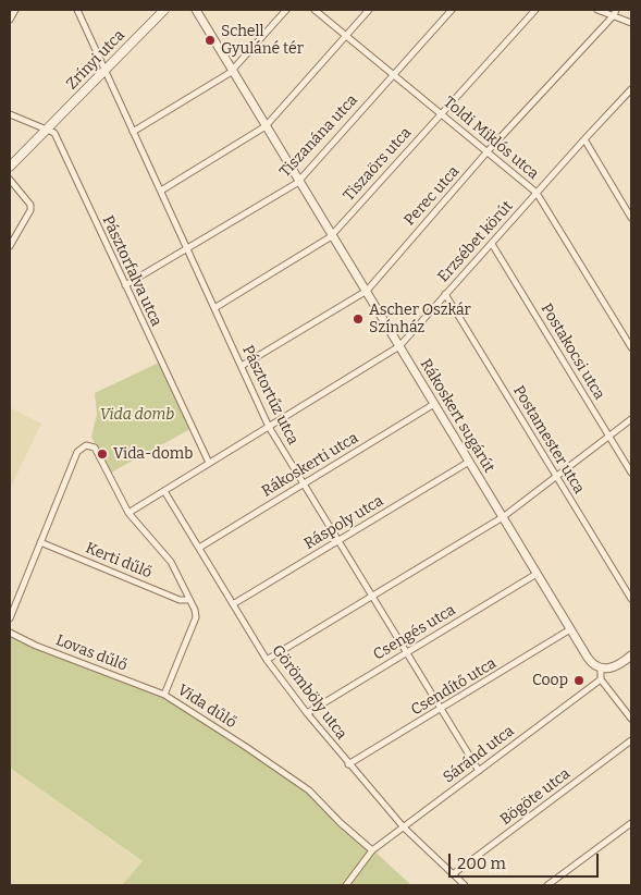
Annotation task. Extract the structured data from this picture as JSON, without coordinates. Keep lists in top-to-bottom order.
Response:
{
  "streets": {
    "main road": ["Zrínyi utca"],
    "street": [
      "Tiszanána utca",
      "Toldi Miklós utca",
      "Tiszaörs utca",
      "Perec utca",
      "Erzsébet körút",
      "Pásztorfalva utca",
      "Postakocsi utca",
      "Pásztortűz utca",
      "Rákoskert sugárút",
      "Postamester utca",
      "Rákoskerti utca",
      "Ráspoly utca",
      "Kerti dűlő",
      "Csengés utca",
      "Lovas dűlő",
      "Csendítő utca",
      "Görömböly utca",
      "Vida dűlő",
      "Sáránd utca",
      "Bögöte utca"
    ]
  },
  "crossings": [
    ["Zrínyi utca", "Pásztorfalva utca"],
    ["Zrínyi utca", "Pásztortűz utca"],
    ["Tiszanána utca", "Toldi Miklós utca"],
    ["Tiszanána utca", "Pásztorfalva utca"],
    ["Tiszanána utca", "Pásztortűz utca"],
    ["Tiszanána utca", "Rákoskert sugárút"],
    ["Toldi Miklós utca", "Tiszaörs utca"],
    ["Toldi Miklós utca", "Perec utca"],
    ["Toldi Miklós utca", "Erzsébet körút"],
    ["Tiszaörs utca", "Pásztortűz utca"],
    ["Tiszaörs utca", "Rákoskert sugárút"],
    ["Perec utca", "Pásztortűz utca"],
    ["Perec utca", "Rákoskert sugárút"],
    ["Erzsébet körút", "Pásztorfalva utca"],
    ["Erzsébet körút", "Postakocsi utca"],
    ["Erzsébet körút", "Pásztortűz utca"],
    ["Erzsébet körút", "Rákoskert sugárút"],
    ["Erzsébet körút", "Postamester utca"],
    ["Erzsébet körút", "Görömböly utca"],
    ["Erzsébet körút", "Vida dűlő"],
    ["Pásztortűz utca", "Rákoskerti utca"],
    ["Pásztortűz utca", "Ráspoly utca"],
    ["Pásztortűz utca", "Csengés utca"],
    ["Pásztortűz utca", "Csendítő utca"],
    ["Pásztortűz utca", "Sáránd utca"],
    ["Rákoskert sugárút", "Rákoskerti utca"],
    ["Rákoskert sugárút", "Ráspoly utca"],
    ["Rákoskert sugárút", "Csengés utca"],
    ["Rákoskert sugárút", "Csendítő utca"],
    ["Rákoskerti utca", "Görömböly utca"],
    ["Ráspoly utca", "Görömböly utca"],
    ["Kerti dűlő", "Vida dűlő"],
    ["Csengés utca", "Görömböly utca"],
    ["Lovas dűlő", "Vida dűlő"],
    ["Csendítő utca", "Görömböly utca"],
    ["Görömböly utca", "Sáránd utca"],
    ["Görömböly utca", "Bögöte utca"],
    ["Vida dűlő", "Sáránd utca"]
  ],
  "parks": ["Vida domb"],
  "places": [
    "Schell Gyuláné tér",
    "Ascher Oszkár Színház",
    "Vida-domb",
    "Coop"
  ],
  "scale_bar": "200 m"
}
